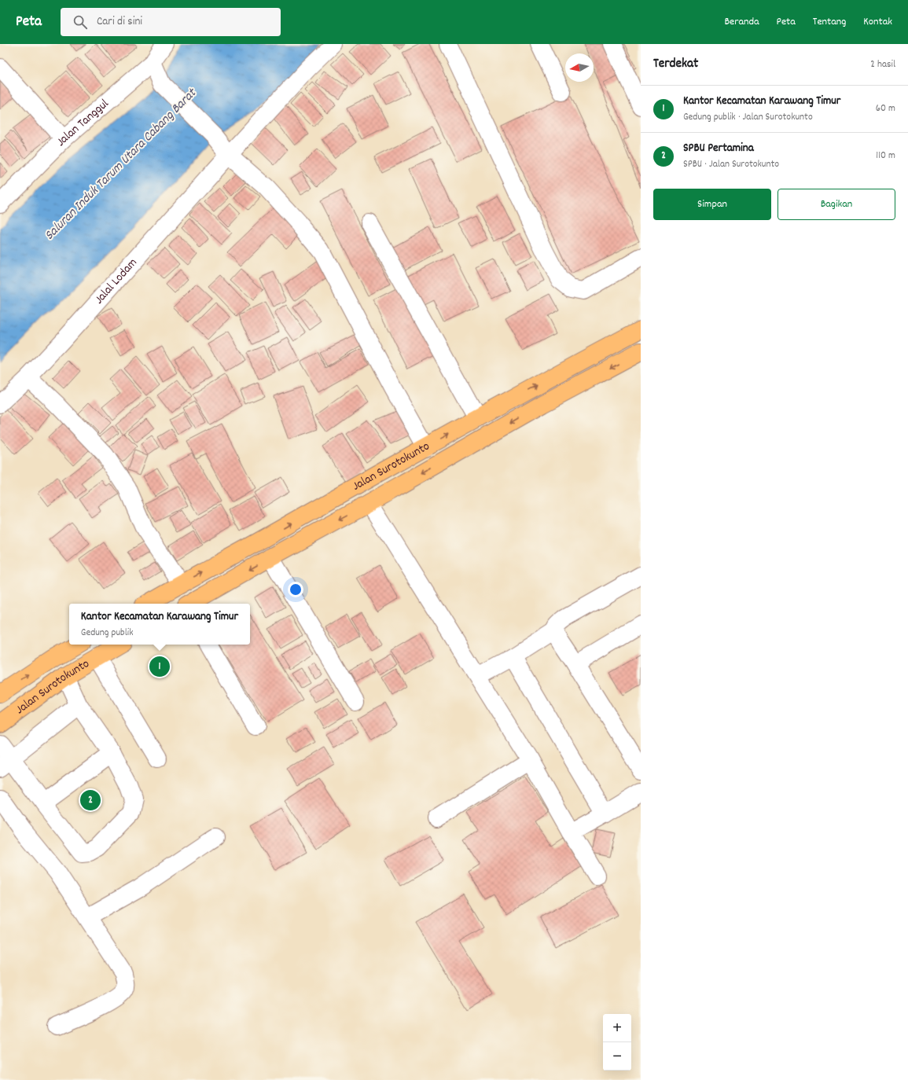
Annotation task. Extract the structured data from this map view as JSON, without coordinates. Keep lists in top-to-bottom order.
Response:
{
  "streets": {
    "main road": ["Jalan Surotokunto"],
    "street": ["Jalan Tanggul", "Jalal Lodam"]
  },
  "water": ["Saluran Induk Tarum Utara Cabang Barat"],
  "north": "left",
  "page": {
    "header": "Peta",
    "search": "Cari di sini",
    "nav": [
      "Beranda",
      "Peta",
      "Tentang",
      "Kontak"
    ],
    "heading": ["Terdekat", "2 hasil"],
    "list": [
      {
        "mark": "1",
        "name": "Kantor Kecamatan Karawang Timur",
        "note": "Gedung publik · Jalan Surotokunto",
        "value": "60 m"
      },
      {
        "mark": "2",
        "name": "SPBU Pertamina",
        "note": "SPBU · Jalan Surotokunto",
        "value": "110 m"
      }
    ],
    "buttons": ["Simpan", "Bagikan"],
    "popup": ["Kantor Kecamatan Karawang Timur", "Gedung publik"],
    "pins": ["1", "2"],
    "map_buttons": ["+", "−"]
  }
}
